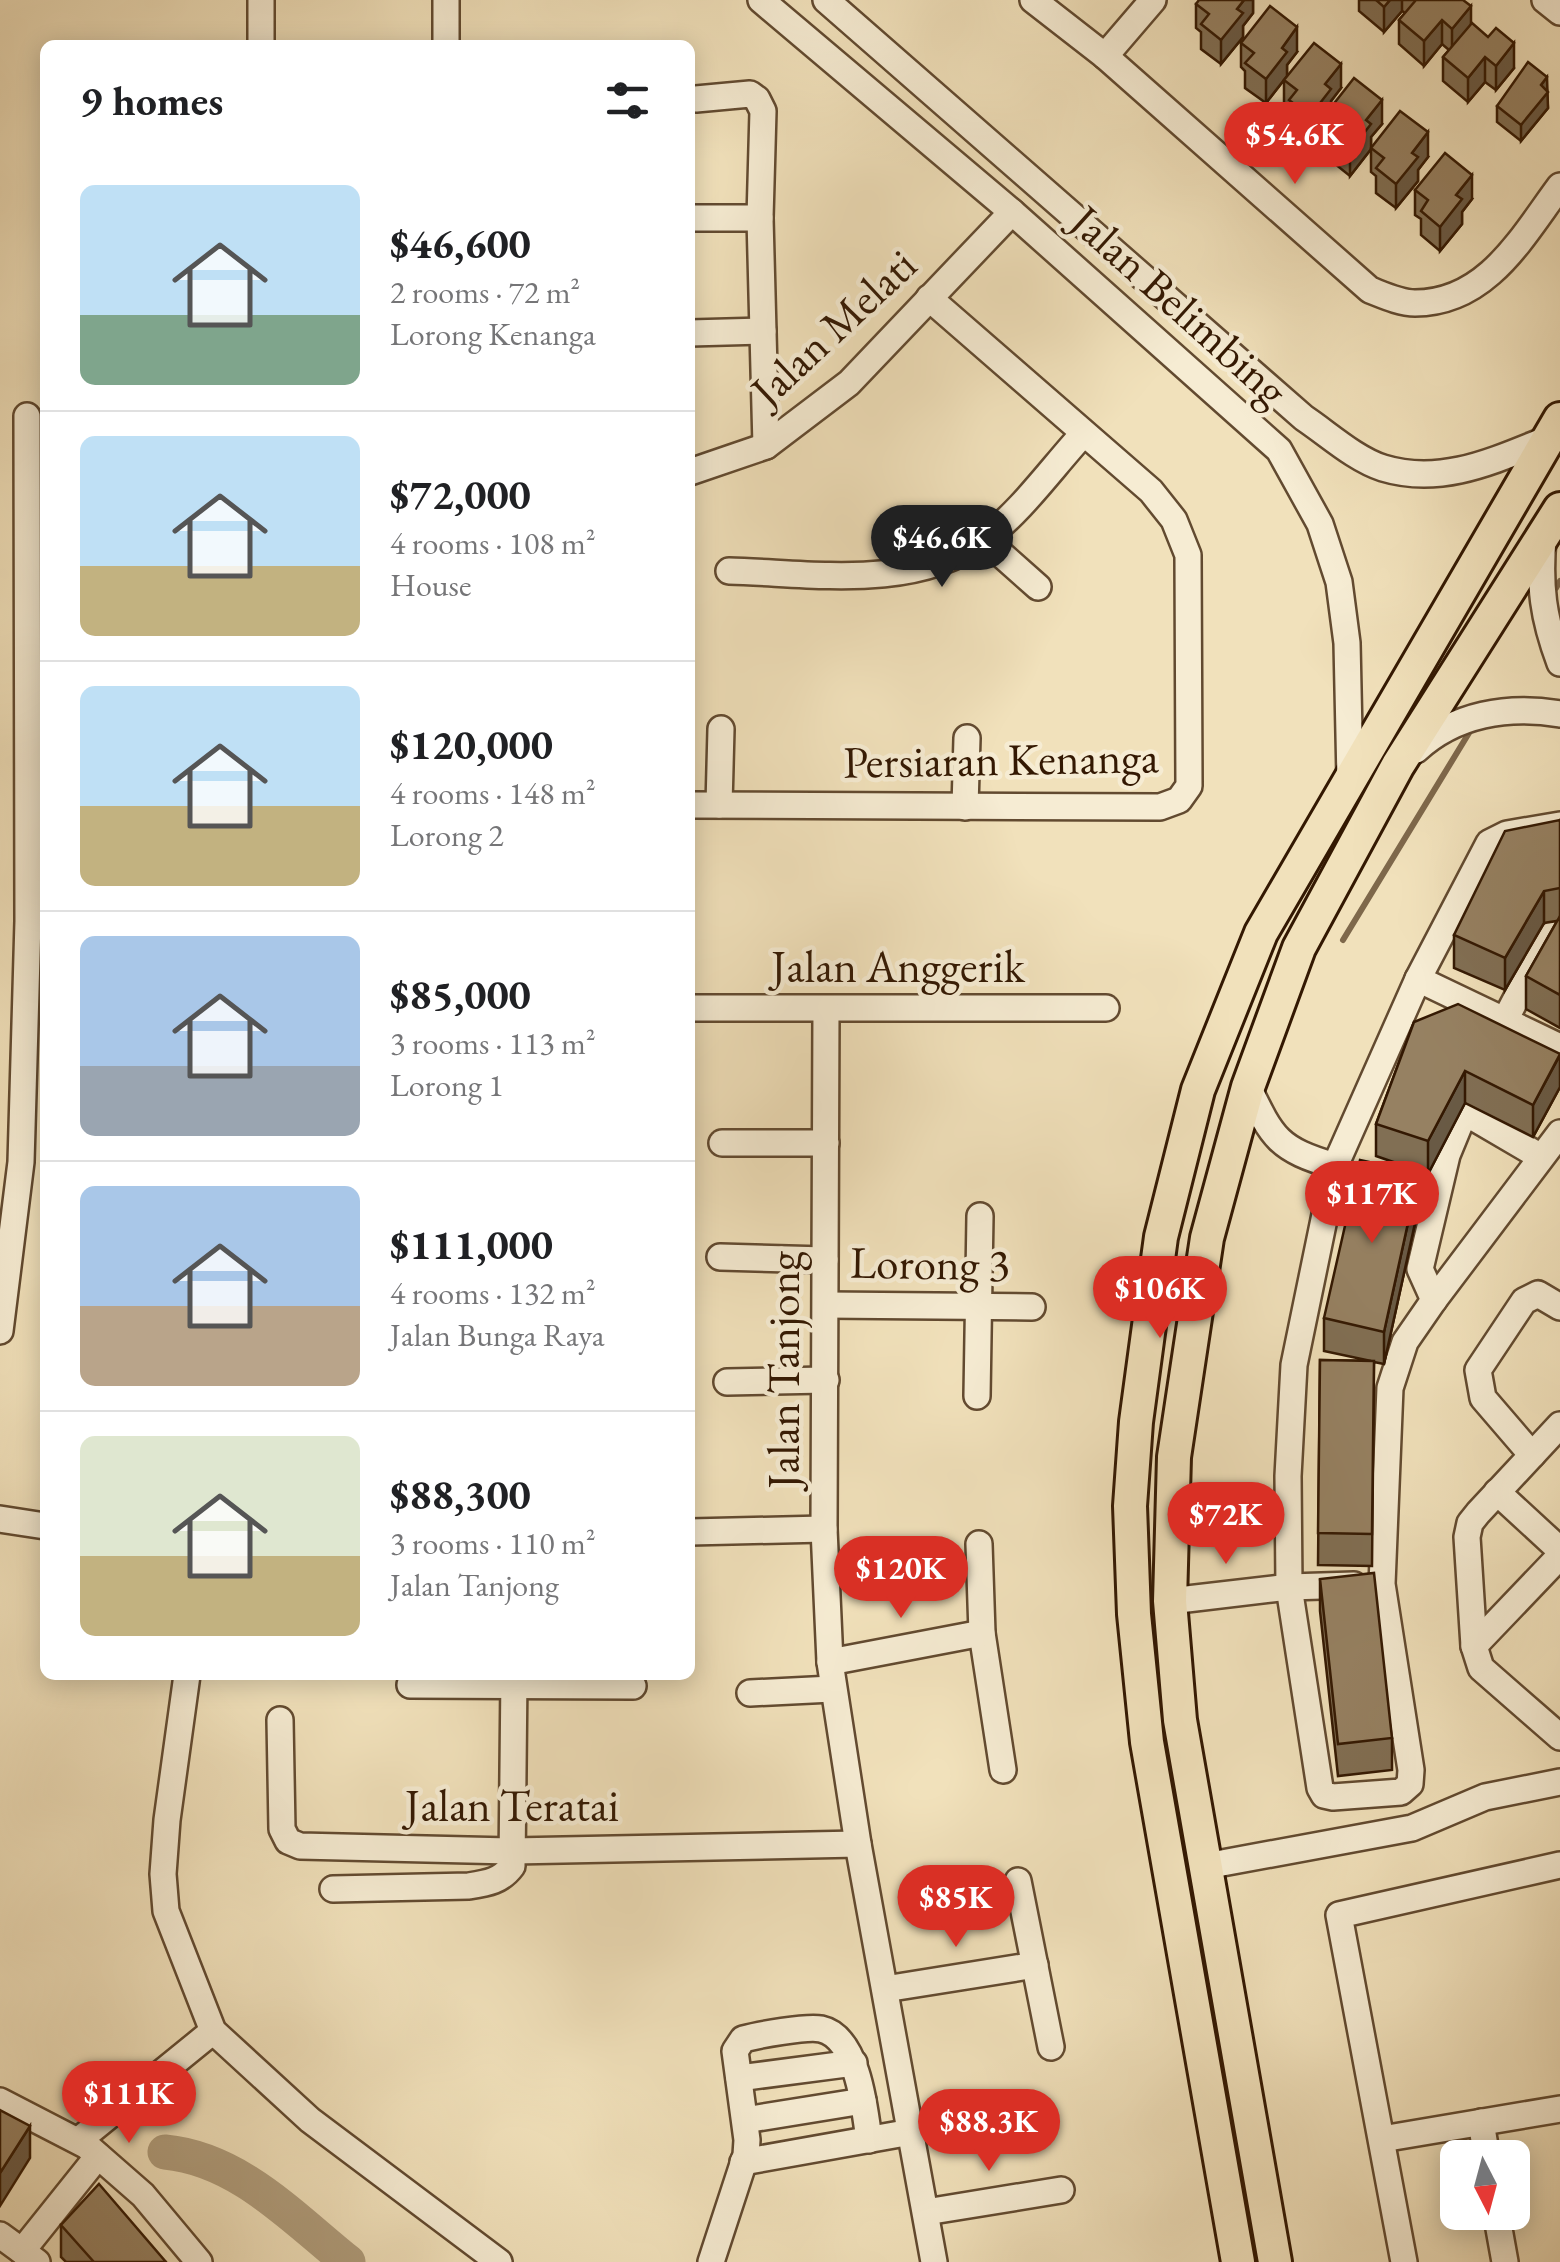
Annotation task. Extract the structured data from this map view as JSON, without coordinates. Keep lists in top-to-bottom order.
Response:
{
  "streets": {
    "street": [
      "Jalan Belimbing",
      "Jalan Melati",
      "Persiaran Kenanga",
      "Jalan Anggerik",
      "Lorong 3",
      "Jalan Tanjong",
      "Jalan Teratai"
    ]
  },
  "crossings": [
    ["Jalan Belimbing", "Jalan Melati"],
    ["Jalan Melati", "Persiaran Kenanga"],
    ["Jalan Anggerik", "Jalan Tanjong"],
    ["Lorong 3", "Jalan Tanjong"],
    ["Jalan Tanjong", "Jalan Teratai"]
  ],
  "north": "bottom",
  "page": {
    "heading": "9 homes",
    "price": [
      "$54.6K",
      "$46.6K",
      "$117K",
      "$106K",
      "$72K",
      "$120K",
      "$85K",
      "$111K",
      "$88.3K"
    ],
    "list": [
      {
        "name": "$46,600",
        "note": "2 rooms · 72 m² · Lorong Kenanga"
      },
      {
        "name": "$72,000",
        "note": "4 rooms · 108 m² · House"
      },
      {
        "name": "$120,000",
        "note": "4 rooms · 148 m² · Lorong 2"
      },
      {
        "name": "$85,000",
        "note": "3 rooms · 113 m² · Lorong 1"
      },
      {
        "name": "$111,000",
        "note": "4 rooms · 132 m² · Jalan Bunga Raya"
      },
      {
        "name": "$88,300",
        "note": "3 rooms · 110 m² · Jalan Tanjong"
      }
    ]
  }
}
